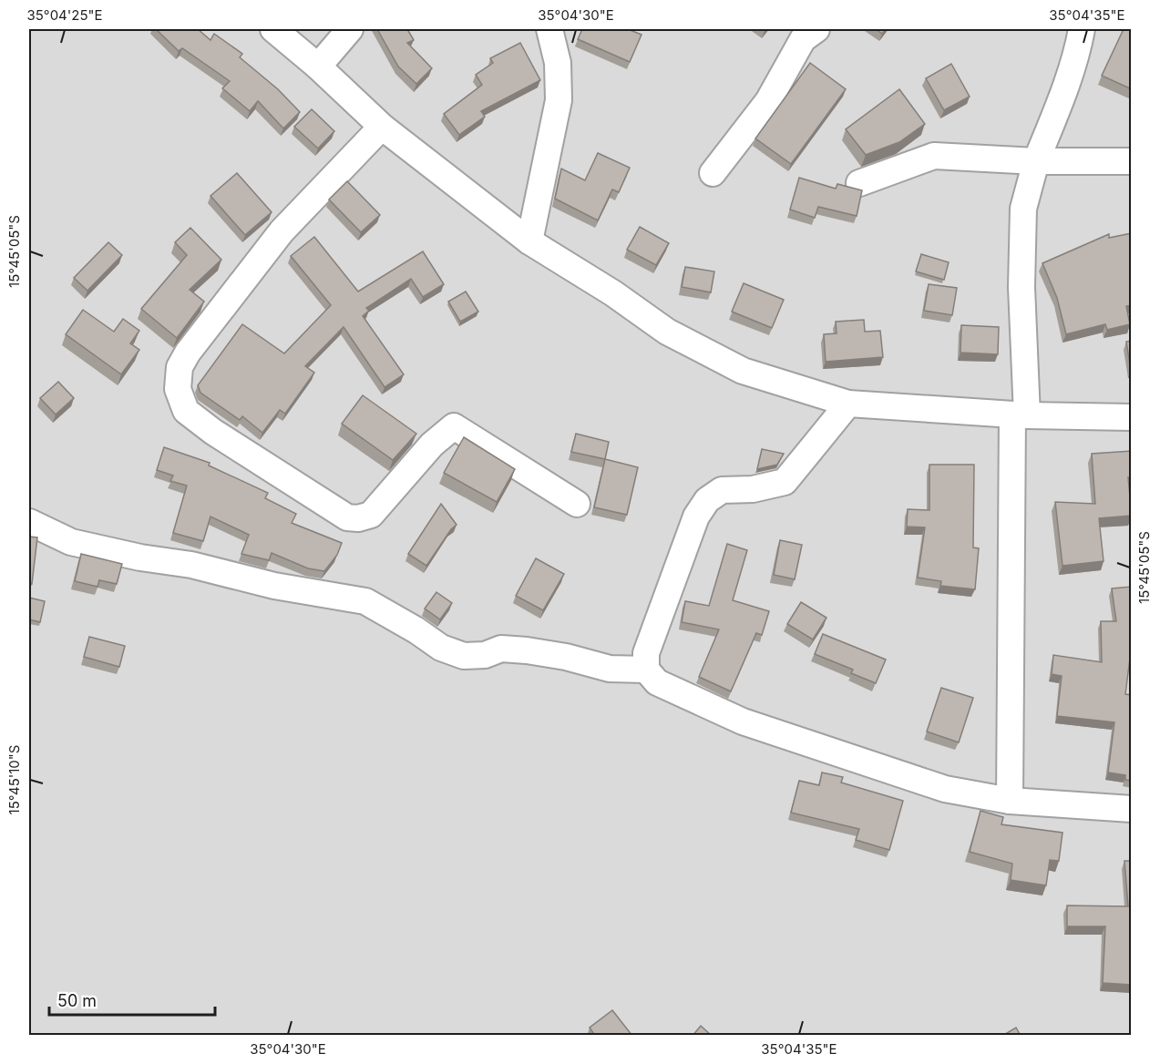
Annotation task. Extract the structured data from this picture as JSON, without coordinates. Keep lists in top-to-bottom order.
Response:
{
  "scale_bar": "50 m",
  "coordinates": [
    "35°04'25\"E",
    "35°04'30\"E",
    "35°04'35\"E",
    "15°45'05\"S",
    "15°45'10\"S"
  ]
}
